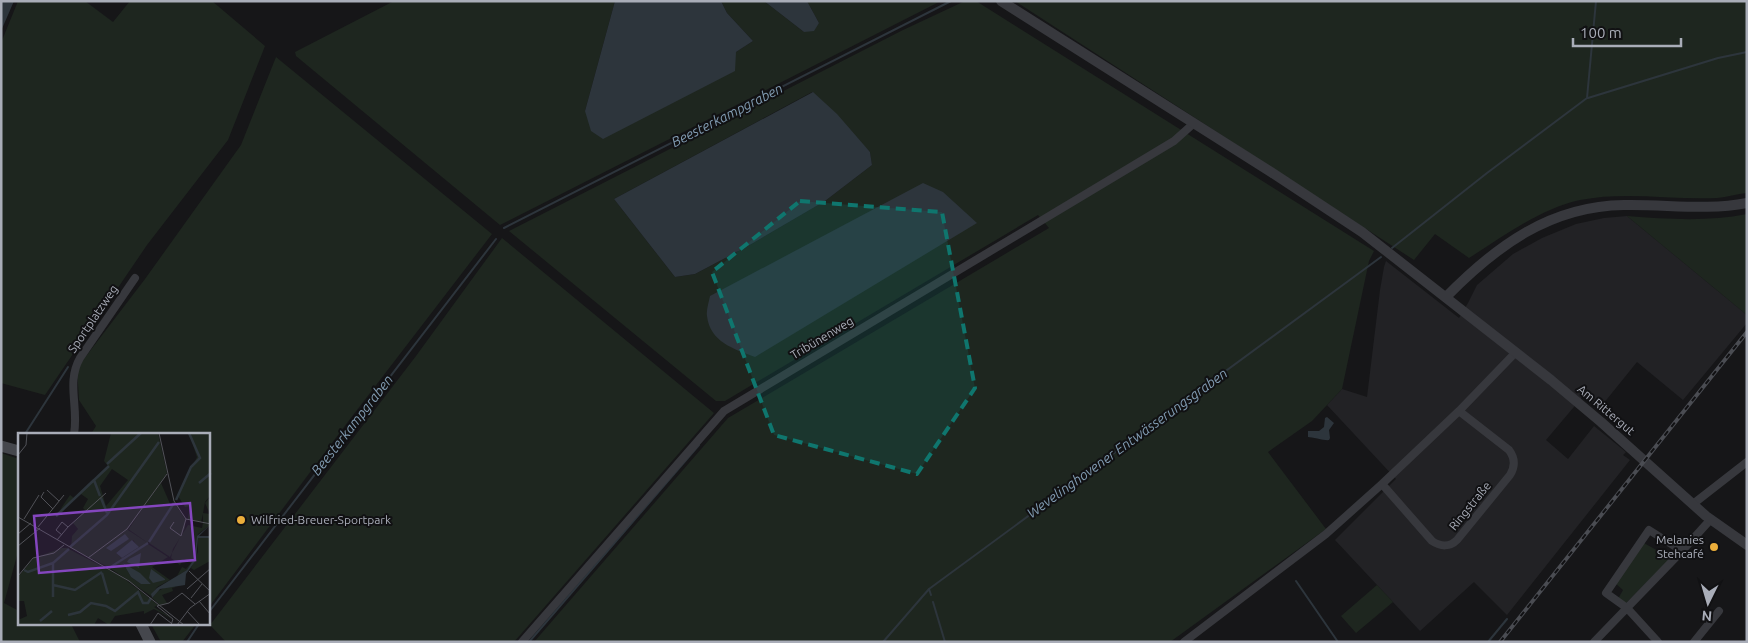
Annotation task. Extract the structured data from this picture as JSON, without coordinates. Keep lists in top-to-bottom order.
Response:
{
  "streets": {
    "street": [
      "Sportplatzweg",
      "Tribünenweg",
      "Am Rittergut",
      "Ringstraße"
    ]
  },
  "crossings": [
    ["Tribünenweg", "Am Rittergut"]
  ],
  "water": ["Beesterkampgraben", "Wevelinghovener Entwässerungsgraben"],
  "places": ["Wilfried-Breuer-Sportpark", "Melanies Stehcafé"],
  "scale_bar": "100 m",
  "north": "bottom"
}
